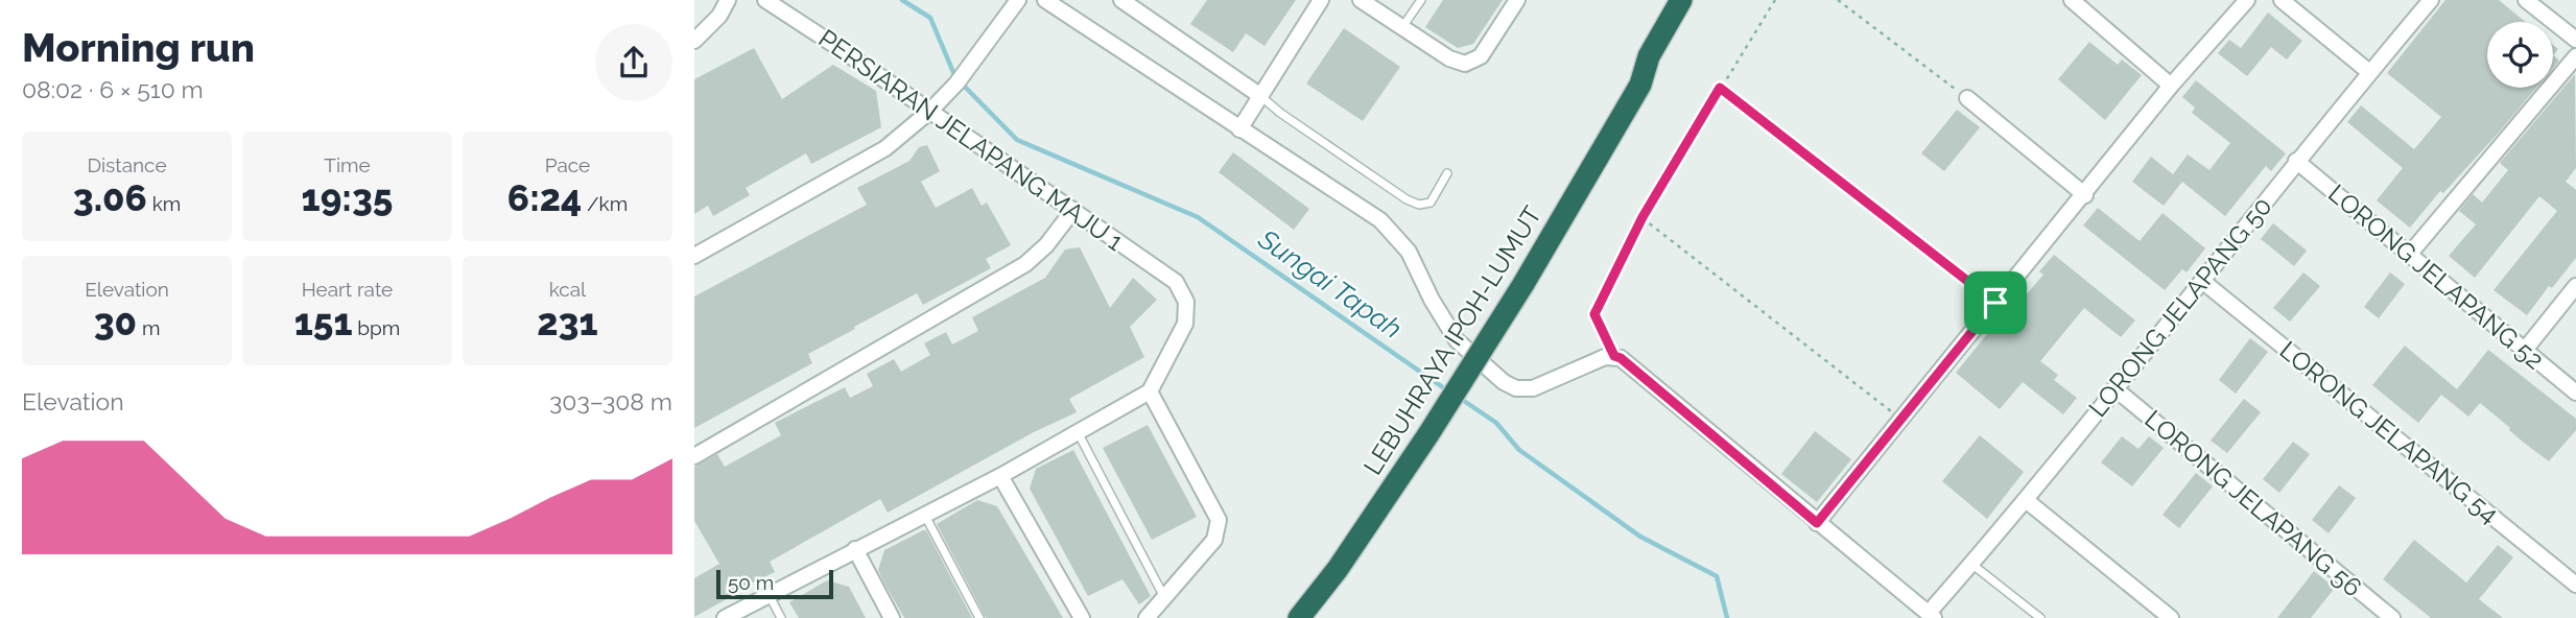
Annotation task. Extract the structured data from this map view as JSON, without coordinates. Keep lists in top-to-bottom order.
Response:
{
  "streets": {
    "highway": ["LEBUHRAYA IPOH-LUMUT"],
    "street": [
      "PERSIARAN JELAPANG MAJU 1",
      "LORONG JELAPANG 52",
      "LORONG JELAPANG 50",
      "LORONG JELAPANG 54",
      "LORONG JELAPANG 56"
    ]
  },
  "crossings": [
    ["LORONG JELAPANG 52", "LORONG JELAPANG 50"],
    ["LORONG JELAPANG 50", "LORONG JELAPANG 54"],
    ["LORONG JELAPANG 50", "LORONG JELAPANG 56"]
  ],
  "water": ["Sungai Tapah"],
  "scale_bar": "50 m",
  "page": {
    "heading": ["Morning run", "08:02 · 6 × 510 m"],
    "stats": [
      ["Distance", "3.06 km"],
      ["Time", "19:35"],
      ["Pace", "6:24 /km"],
      ["Elevation", "30 m"],
      ["Heart rate", "151 bpm"],
      ["kcal", "231"]
    ],
    "chart": ["Elevation", "303–308 m"],
    "scale": "50 m"
  }
}
